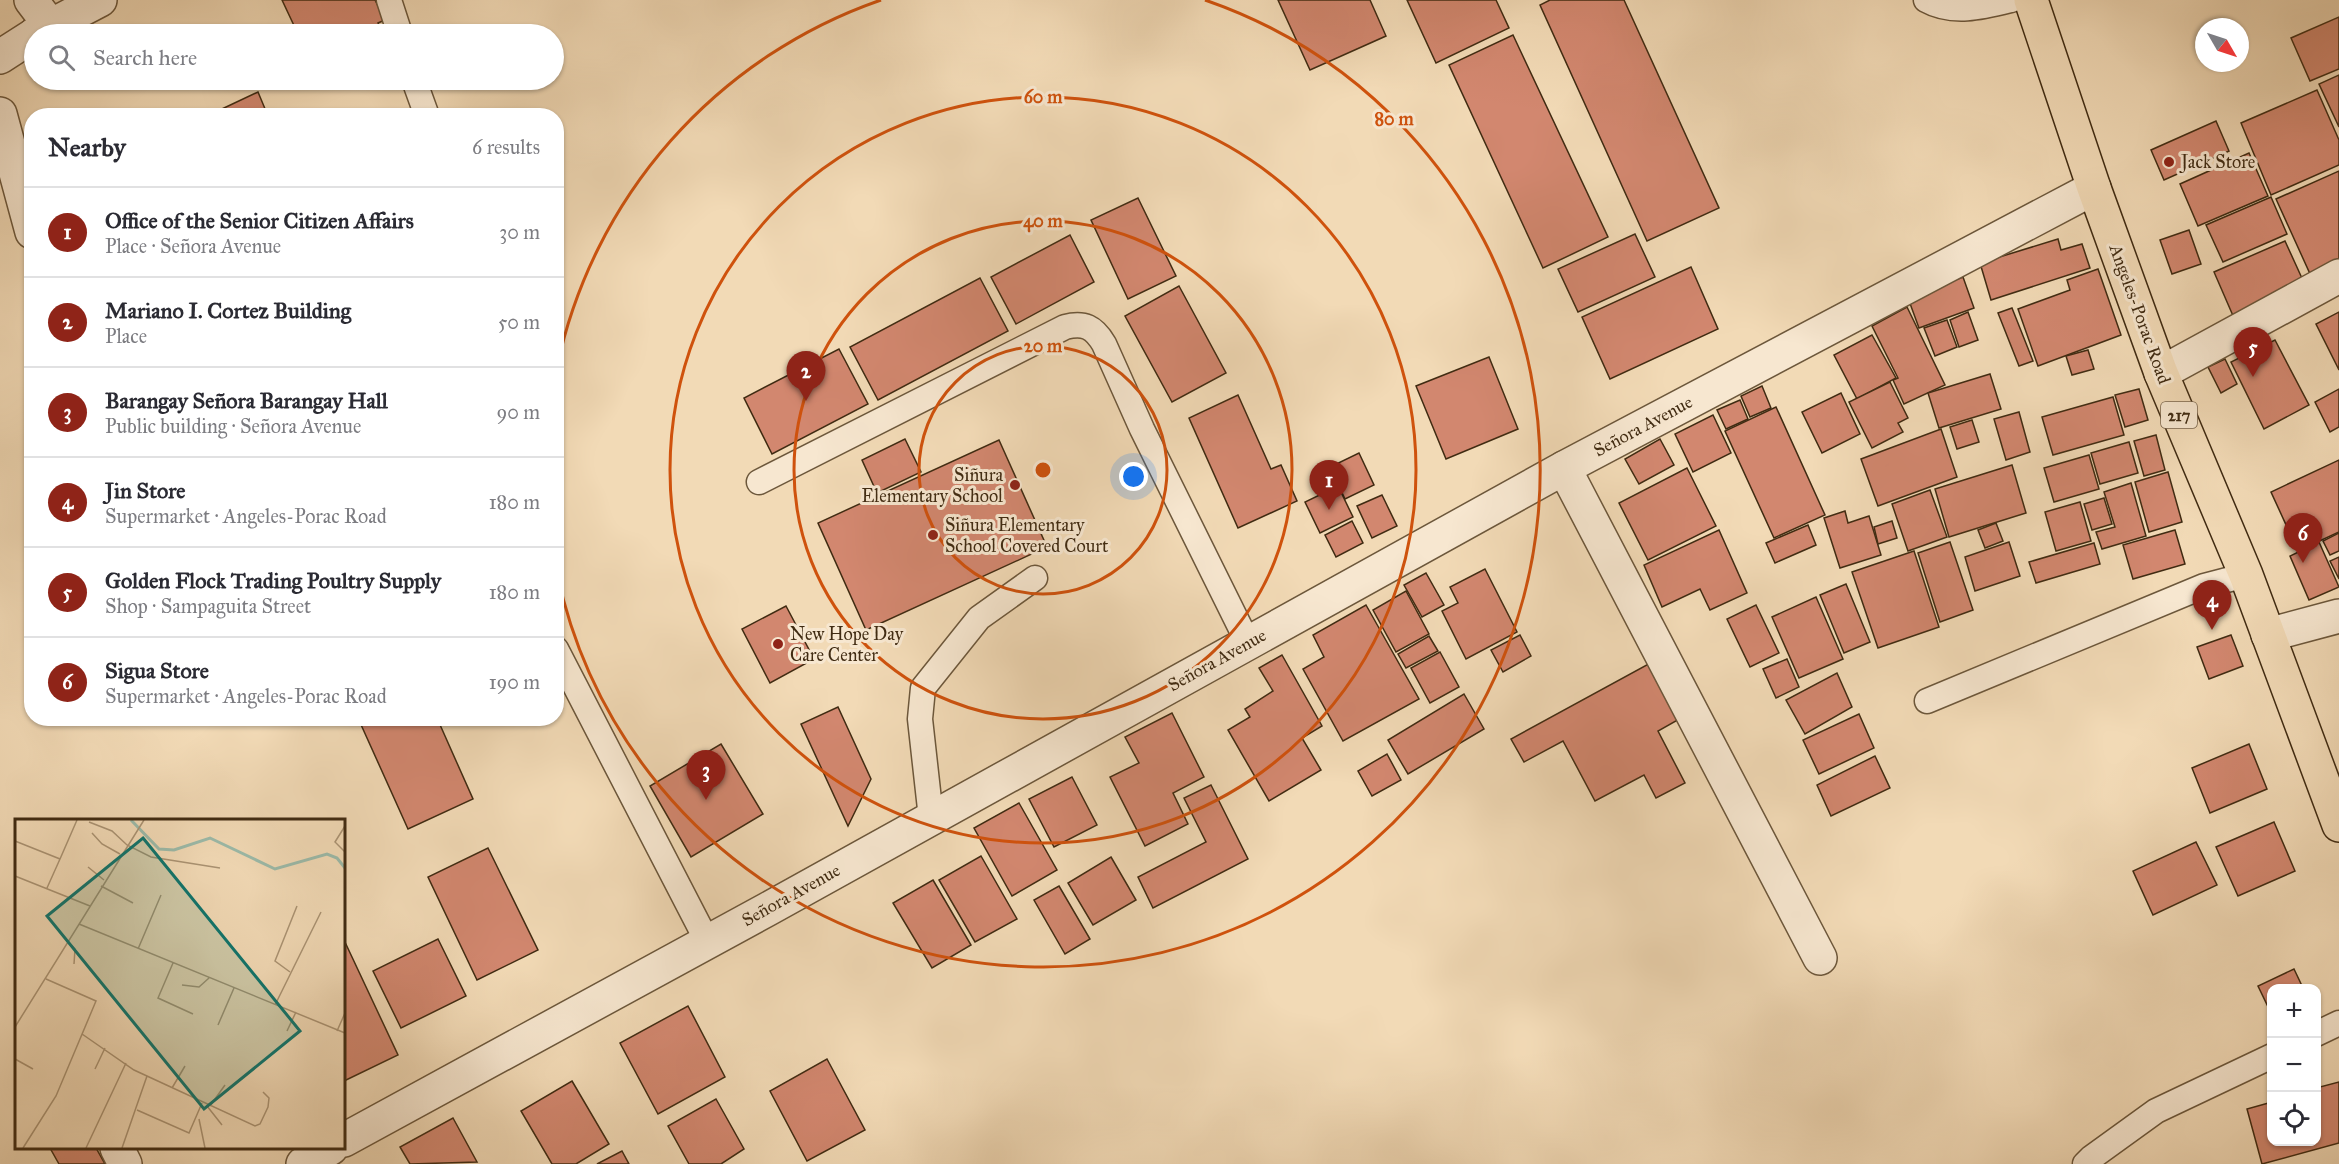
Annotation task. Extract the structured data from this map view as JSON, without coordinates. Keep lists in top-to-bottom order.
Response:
{
  "streets": {
    "main road": ["Angeles-Porac Road", "217"],
    "street": ["Señora Avenue"]
  },
  "crossings": [
    ["Angeles-Porac Road", "Señora Avenue"]
  ],
  "places": [
    "Jack Store",
    "Siñura Elementary School",
    "Siñura Elementary School Covered Court",
    "New Hope Day Care Center"
  ],
  "north": "bottom right",
  "page": {
    "search": "Search here",
    "heading": ["Nearby", "6 results"],
    "list": [
      {
        "mark": "1",
        "name": "Office of the Senior Citizen Affairs",
        "note": "Place · Señora Avenue",
        "value": "30 m"
      },
      {
        "mark": "2",
        "name": "Mariano I. Cortez Building",
        "note": "Place",
        "value": "50 m"
      },
      {
        "mark": "3",
        "name": "Barangay Señora Barangay Hall",
        "note": "Public building · Señora Avenue",
        "value": "90 m"
      },
      {
        "mark": "4",
        "name": "Jin Store",
        "note": "Supermarket · Angeles-Porac Road",
        "value": "180 m"
      },
      {
        "mark": "5",
        "name": "Golden Flock Trading Poultry Supply",
        "note": "Shop · Sampaguita Street",
        "value": "180 m"
      },
      {
        "mark": "6",
        "name": "Sigua Store",
        "note": "Supermarket · Angeles-Porac Road",
        "value": "190 m"
      }
    ],
    "pins": [
      "5",
      "2",
      "1",
      "6",
      "4",
      "3"
    ],
    "map_buttons": ["+", "−"]
  },
  "rings": [
    "60 m",
    "80 m",
    "40 m",
    "20 m"
  ]
}
